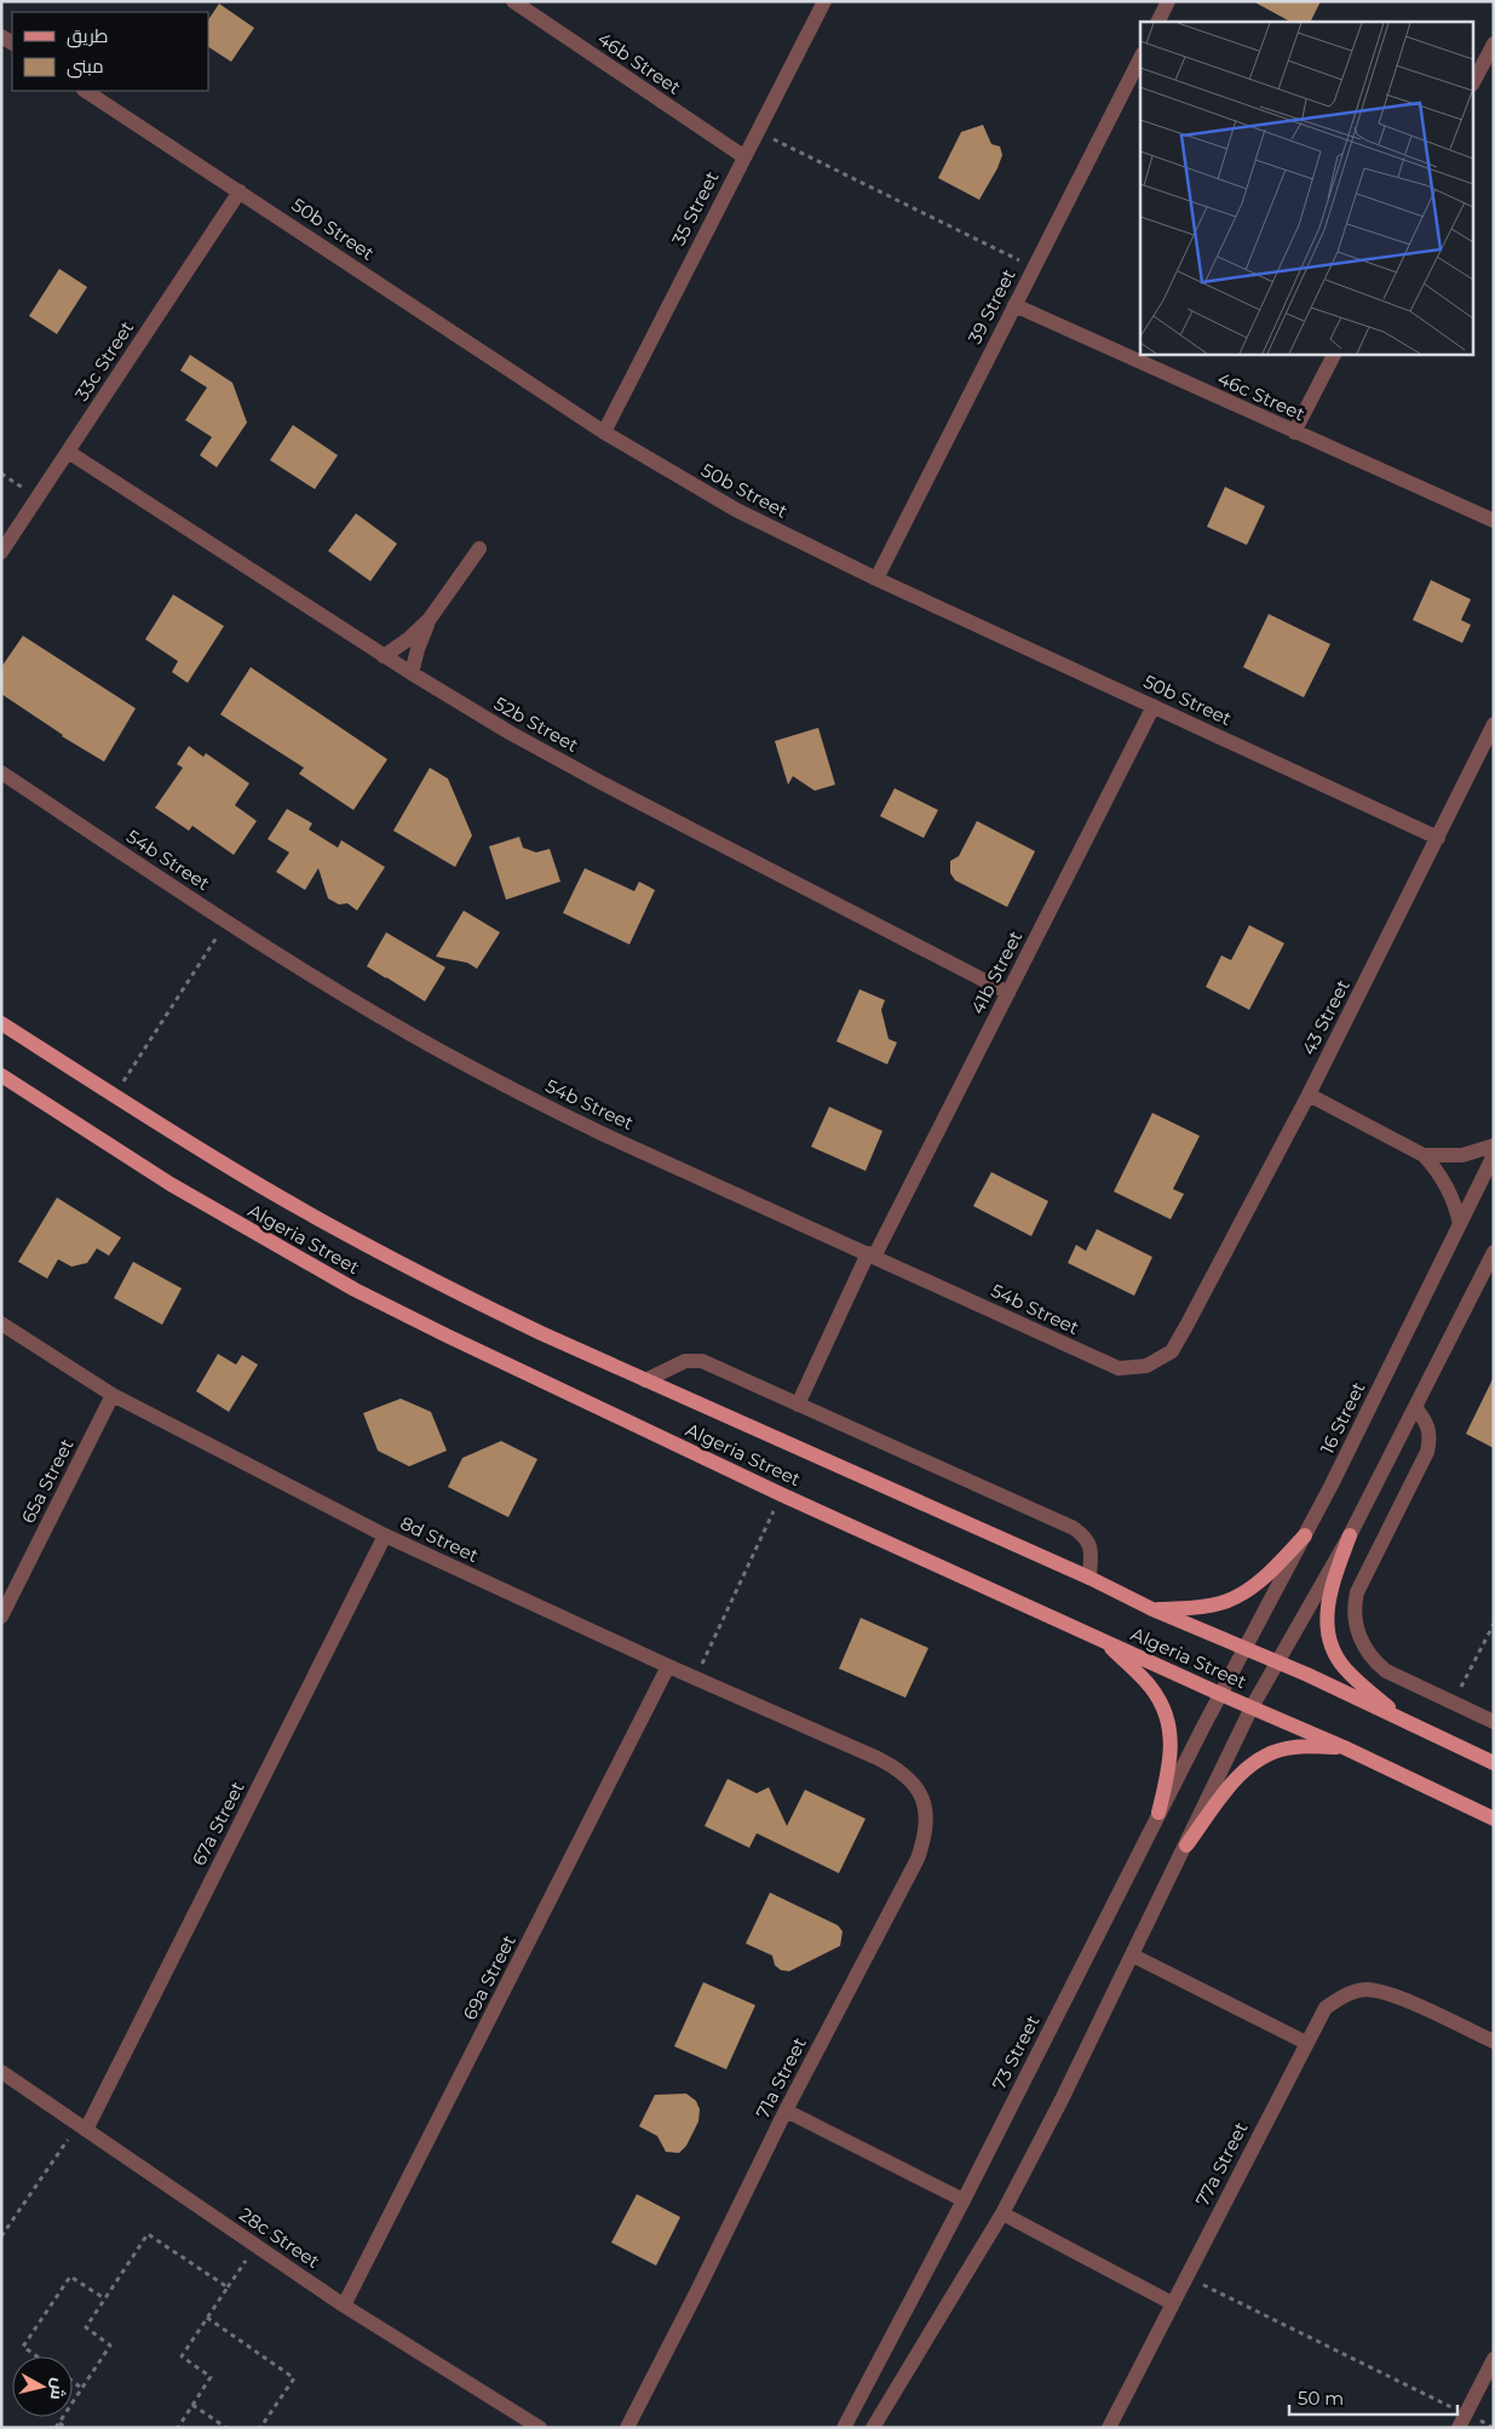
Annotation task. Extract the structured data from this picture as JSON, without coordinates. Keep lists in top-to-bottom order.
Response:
{
  "streets": {
    "main road": ["Algeria Street"],
    "street": [
      "46b Street",
      "35 Street",
      "50b Street",
      "39 Street",
      "33c Street",
      "46c Street",
      "52b Street",
      "54b Street",
      "41b Street",
      "43 Street",
      "16 Street",
      "65a Street",
      "8d Street",
      "67a Street",
      "69a Street",
      "73 Street",
      "71a Street",
      "77a Street",
      "28c Street"
    ]
  },
  "crossings": [
    ["46b Street", "35 Street"],
    ["35 Street", "50b Street"],
    ["50b Street", "39 Street"],
    ["50b Street", "33c Street"],
    ["50b Street", "41b Street"],
    ["50b Street", "43 Street"],
    ["39 Street", "46c Street"],
    ["33c Street", "52b Street"],
    ["52b Street", "41b Street"],
    ["54b Street", "41b Street"],
    ["54b Street", "43 Street"],
    ["Algeria Street", "16 Street"],
    ["Algeria Street", "73 Street"],
    ["16 Street", "73 Street"],
    ["65a Street", "8d Street"],
    ["8d Street", "67a Street"],
    ["8d Street", "69a Street"],
    ["8d Street", "71a Street"],
    ["67a Street", "28c Street"],
    ["69a Street", "28c Street"]
  ],
  "legend": ["طريق", "مبنى"],
  "scale_bar": "50 m",
  "north": "right"
}
